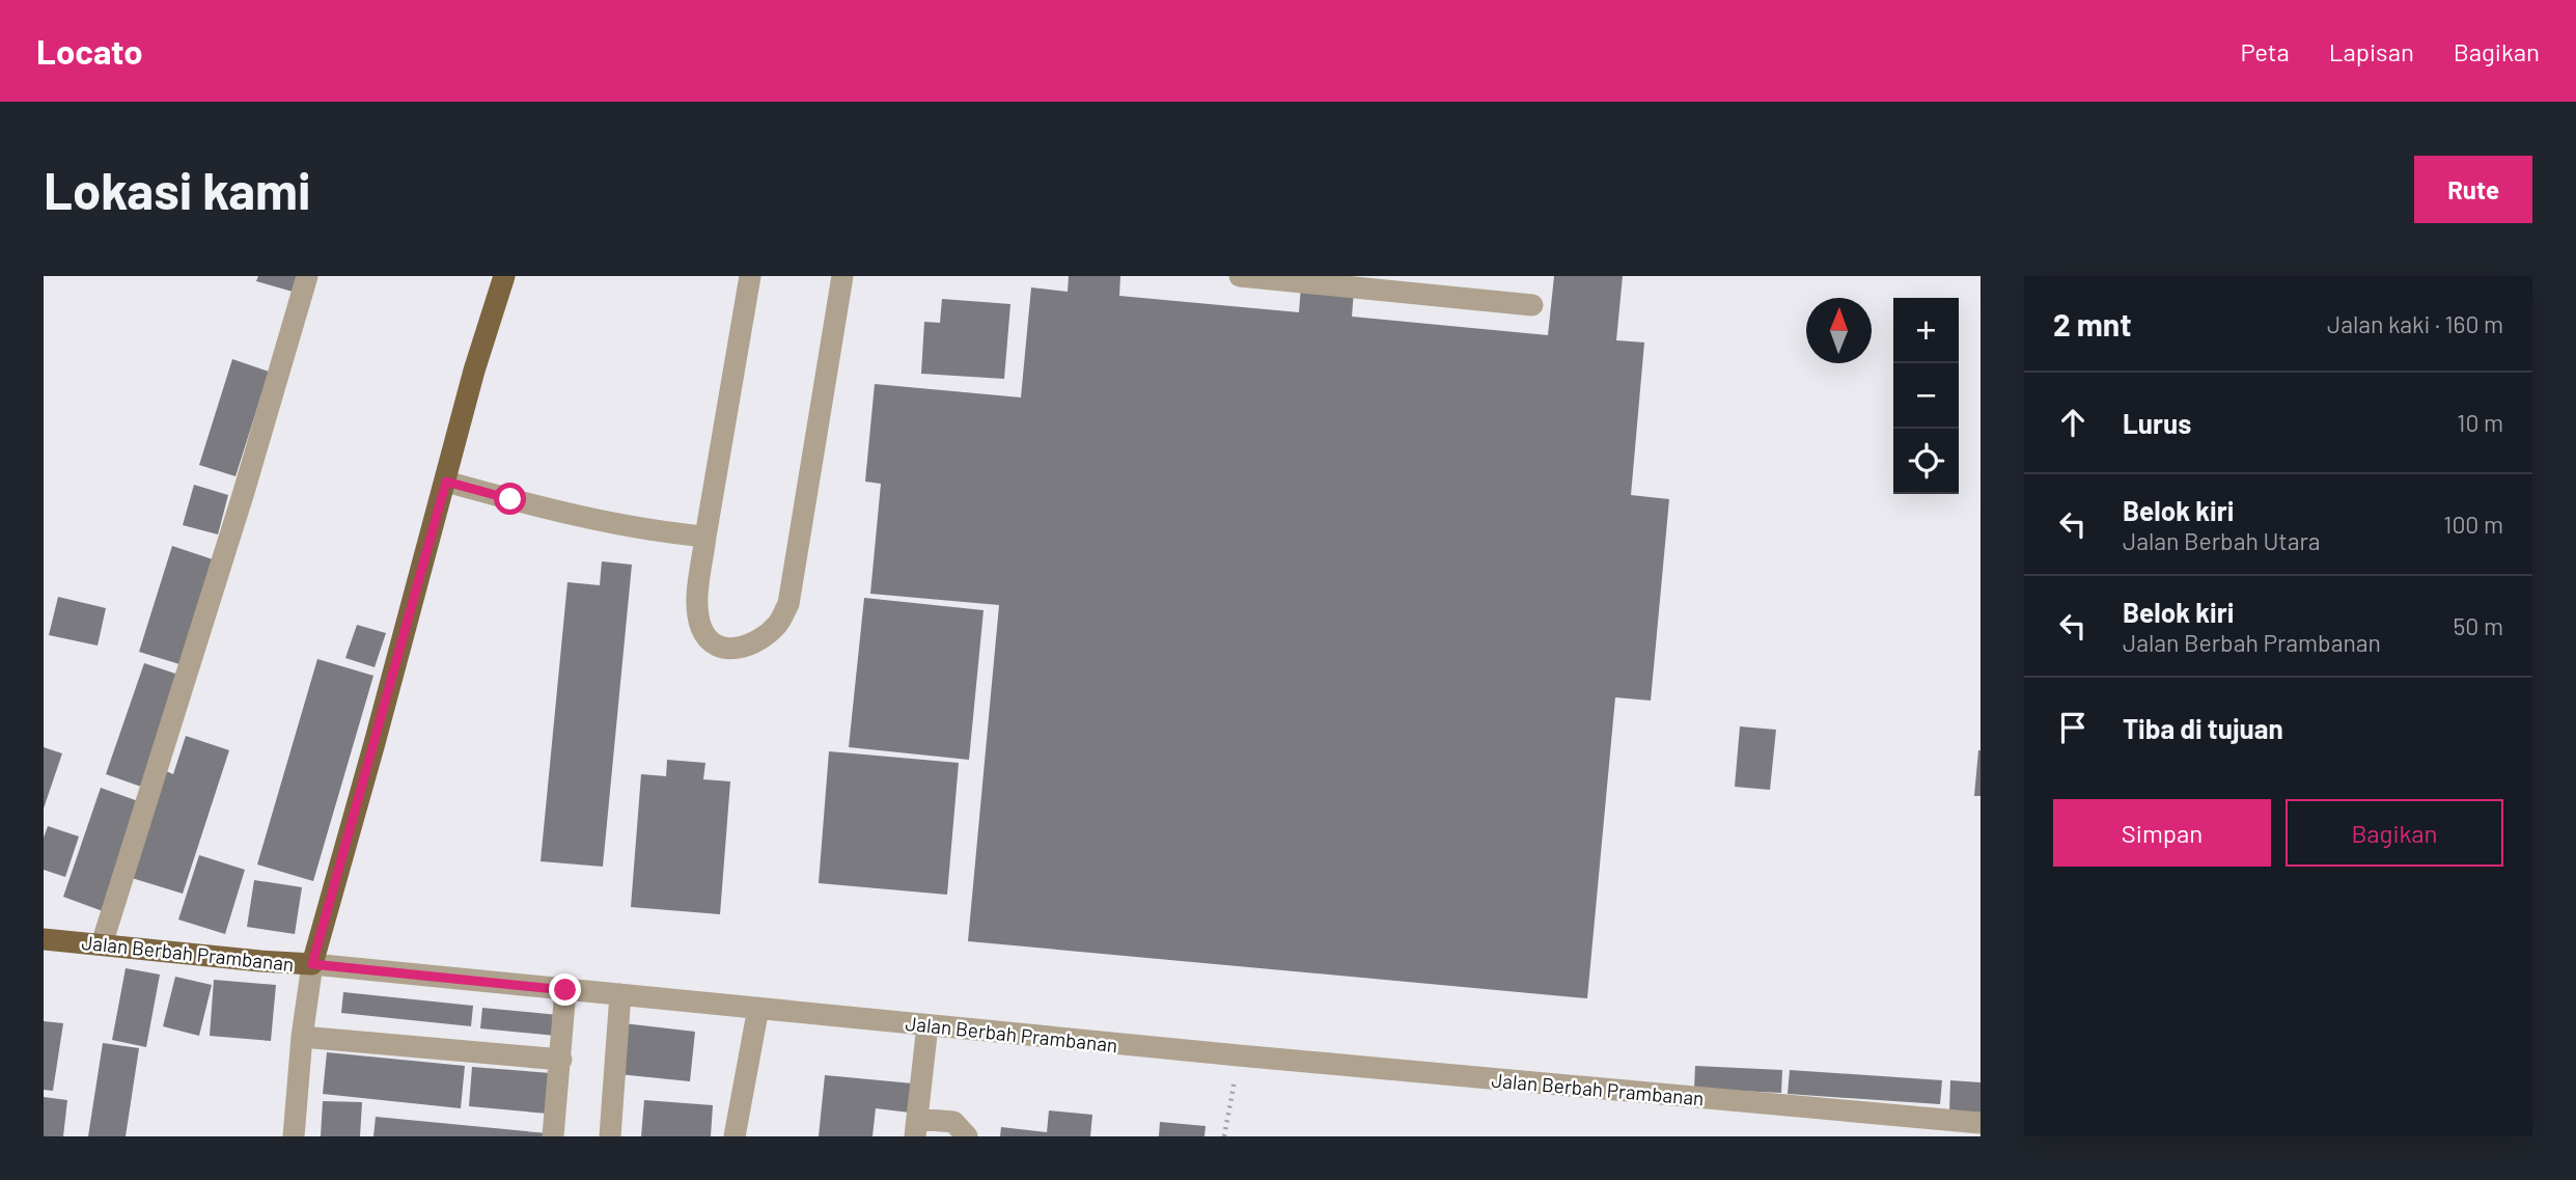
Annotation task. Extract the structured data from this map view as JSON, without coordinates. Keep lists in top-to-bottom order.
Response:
{
  "streets": {
    "main road": ["Jalan Berbah Prambanan"]
  },
  "north": "top",
  "page": {
    "header": "Locato",
    "nav": ["Peta", "Lapisan", "Bagikan"],
    "buttons": [
      "Rute",
      ["Simpan", "Bagikan"]
    ],
    "title": "Lokasi kami",
    "heading": ["2 mnt", "Jalan kaki · 160 m"],
    "map_buttons": ["+", "−"],
    "list": [
      ["Lurus", "10 m"],
      ["Belok kiri", "Jalan Berbah Utara", "100 m"],
      ["Belok kiri", "Jalan Berbah Prambanan", "50 m"],
      "Tiba di tujuan"
    ]
  }
}
